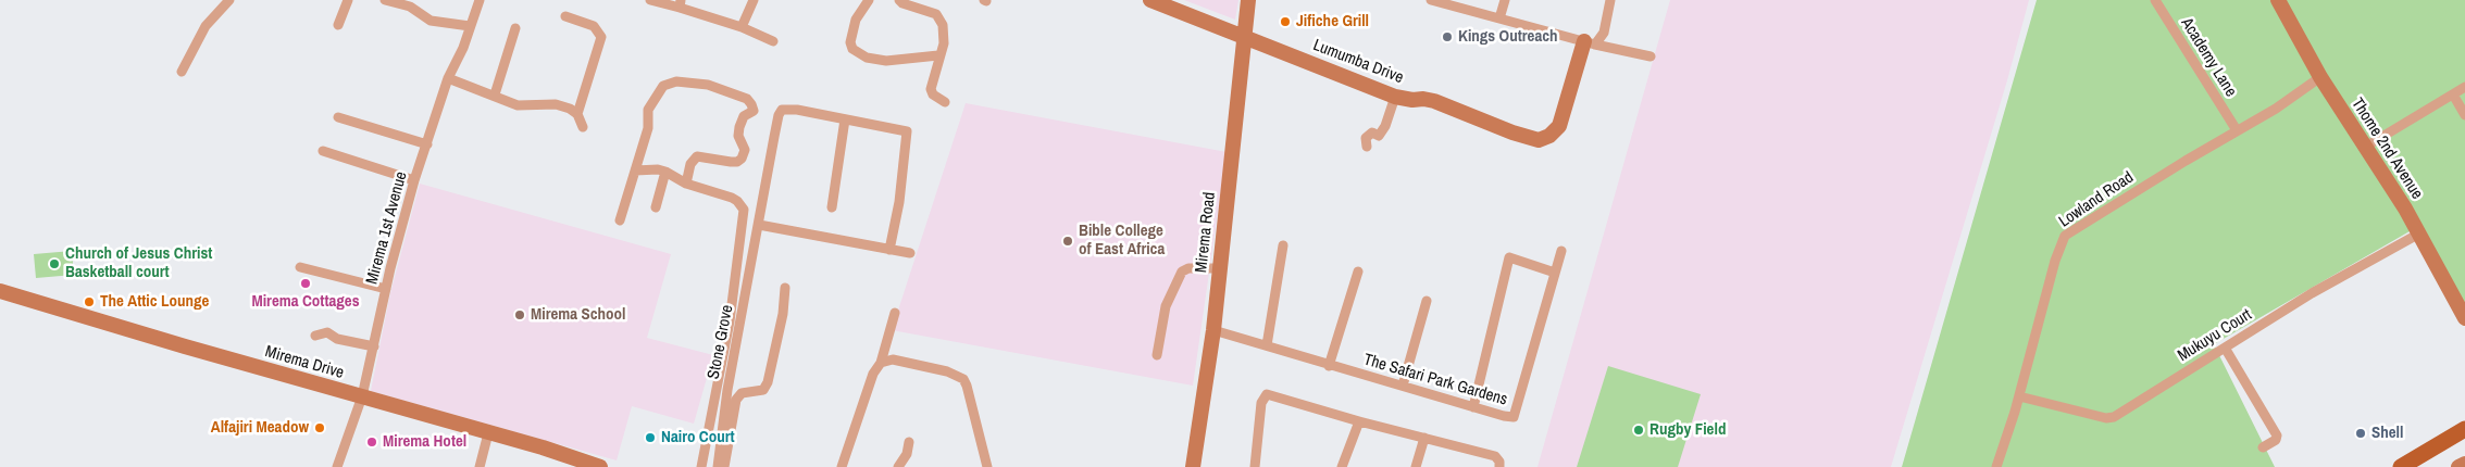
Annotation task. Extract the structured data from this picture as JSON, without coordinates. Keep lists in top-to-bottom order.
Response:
{
  "streets": {
    "street": [
      "Academy Lane",
      "Lumumba Drive",
      "Thome 2nd Avenue",
      "Lowland Road",
      "Mirema 1st Avenue",
      "Mirema Road",
      "Mukuyu Court",
      "Stone Grove",
      "Mirema Drive",
      "The Safari Park Gardens"
    ]
  },
  "crossings": [
    ["Academy Lane", "Lowland Road"],
    ["Lumumba Drive", "Mirema Road"],
    ["Thome 2nd Avenue", "Lowland Road"],
    ["Thome 2nd Avenue", "Mukuyu Court"],
    ["Lowland Road", "Mukuyu Court"],
    ["Mirema 1st Avenue", "Mirema Drive"],
    ["Mirema Road", "The Safari Park Gardens"]
  ],
  "places": [
    "Jifiche Grill",
    "Kings Outreach",
    "Bible College of East Africa",
    "Church of Jesus Christ Basketball court",
    "Mirema Cottages",
    "The Attic Lounge",
    "Mirema School",
    "Alfajiri Meadow",
    "Rugby Field",
    "Shell",
    "Nairo Court",
    "Mirema Hotel"
  ]
}
